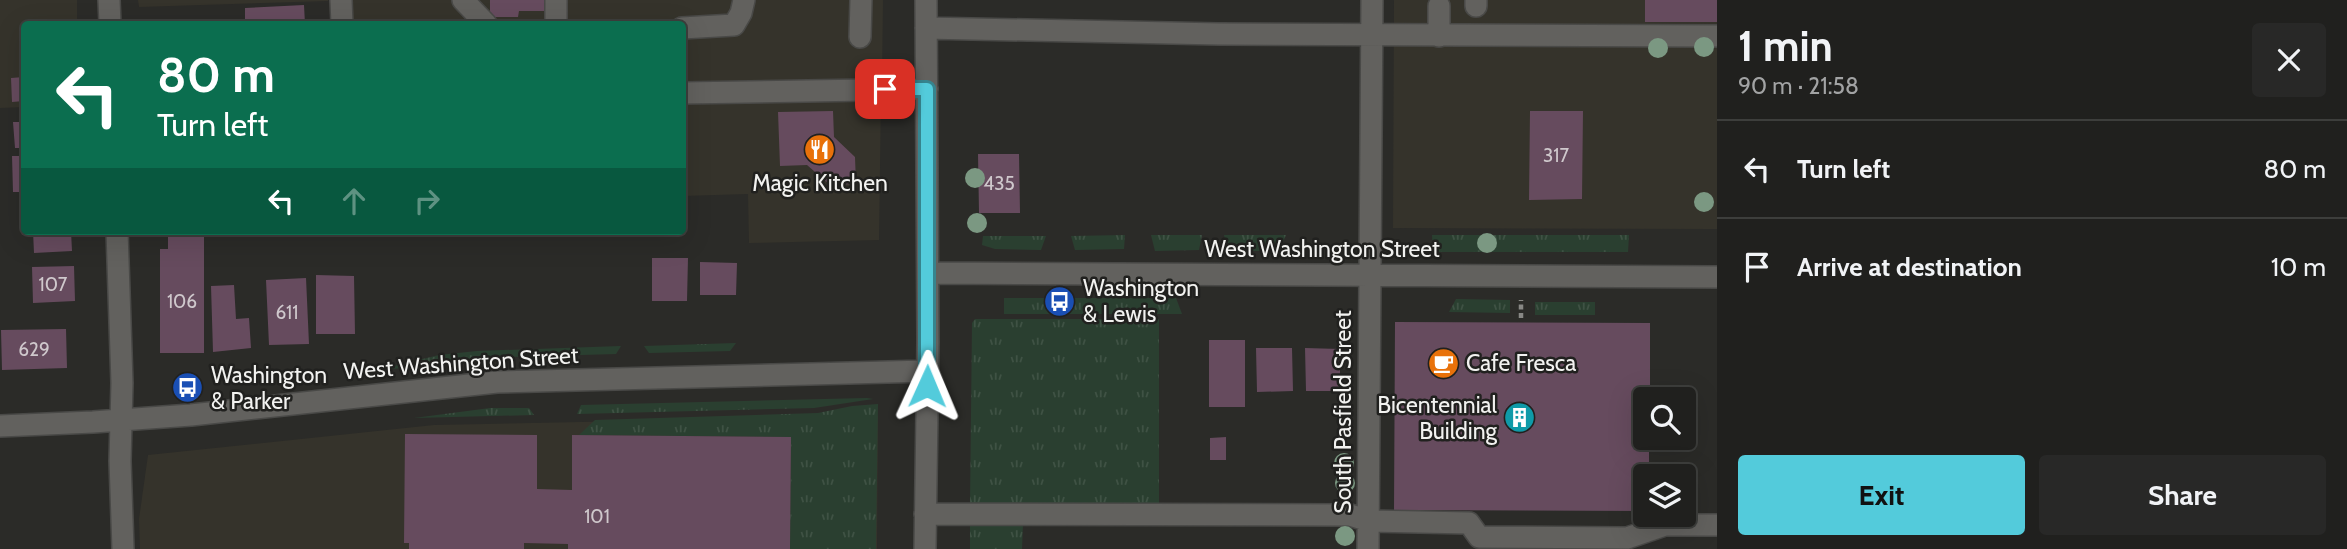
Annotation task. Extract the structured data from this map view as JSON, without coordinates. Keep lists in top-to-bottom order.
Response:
{
  "streets": {
    "street": ["West Washington Street", "South Pasfield Street"]
  },
  "crossings": [
    ["West Washington Street", "South Pasfield Street"]
  ],
  "places": {
    "restaurant": ["Magic Kitchen"],
    "bus stop": ["Washington & Lewis", "Washington & Parker"],
    "cafe": ["Cafe Fresca"],
    "building": ["Bicentennial Building"]
  },
  "house_numbers": [
    "317",
    "435",
    "107",
    "106",
    "611",
    "629",
    "101"
  ],
  "page": {
    "heading": ["1 min", "90 m · 21:58"],
    "turn": ["80 m", "Turn left"],
    "list": [
      {
        "name": "Turn left",
        "value": "80 m"
      },
      {
        "name": "Arrive at destination",
        "value": "10 m"
      }
    ],
    "buttons": ["Exit", "Share"]
  }
}
